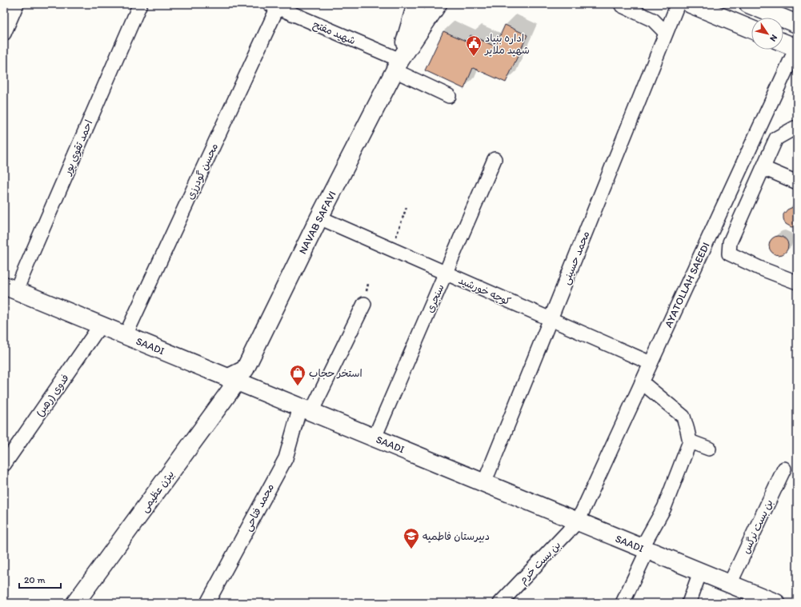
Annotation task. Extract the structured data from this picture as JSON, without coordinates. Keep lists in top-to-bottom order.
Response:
{
  "streets": {
    "main road": ["NAVAB SAFAVI", "SAADI", "بیژن عظیمی"],
    "street": [
      "شهید مفتح",
      "احمد تقوی پور",
      "محسن گودرزی",
      "محمد حسینی",
      "AYATOLLAH SAEEDI",
      "کوچه خورشید",
      "سنجری",
      "فدوی (رهبر)",
      "محمد فتاحی",
      "بن بست نرگس",
      "بن بست خرم"
    ]
  },
  "crossings": [
    ["شهید مفتح", "محسن گودرزی"],
    ["شهید مفتح", "NAVAB SAFAVI"],
    ["احمد تقوی پور", "SAADI"],
    ["محسن گودرزی", "SAADI"],
    ["NAVAB SAFAVI", "کوچه خورشید"],
    ["NAVAB SAFAVI", "SAADI"],
    ["NAVAB SAFAVI", "بیژن عظیمی"],
    ["محمد حسینی", "کوچه خورشید"],
    ["محمد حسینی", "SAADI"],
    ["AYATOLLAH SAEEDI", "کوچه خورشید"],
    ["AYATOLLAH SAEEDI", "SAADI"],
    ["AYATOLLAH SAEEDI", "بن بست خرم"],
    ["کوچه خورشید", "سنجری"],
    ["سنجری", "SAADI"],
    ["SAADI", "فدوی (رهبر)"],
    ["SAADI", "بیژن عظیمی"],
    ["SAADI", "محمد فتاحی"],
    ["SAADI", "بن بست نرگس"],
    ["SAADI", "بن بست خرم"]
  ],
  "places": {
    "public building": ["اداره بنیاد شهید ملایر"],
    "shop": ["استخر حجاب"],
    "school or university": ["دبیرستان فاطمیه"]
  },
  "scale_bar": "20 m",
  "north": "bottom right"
}
